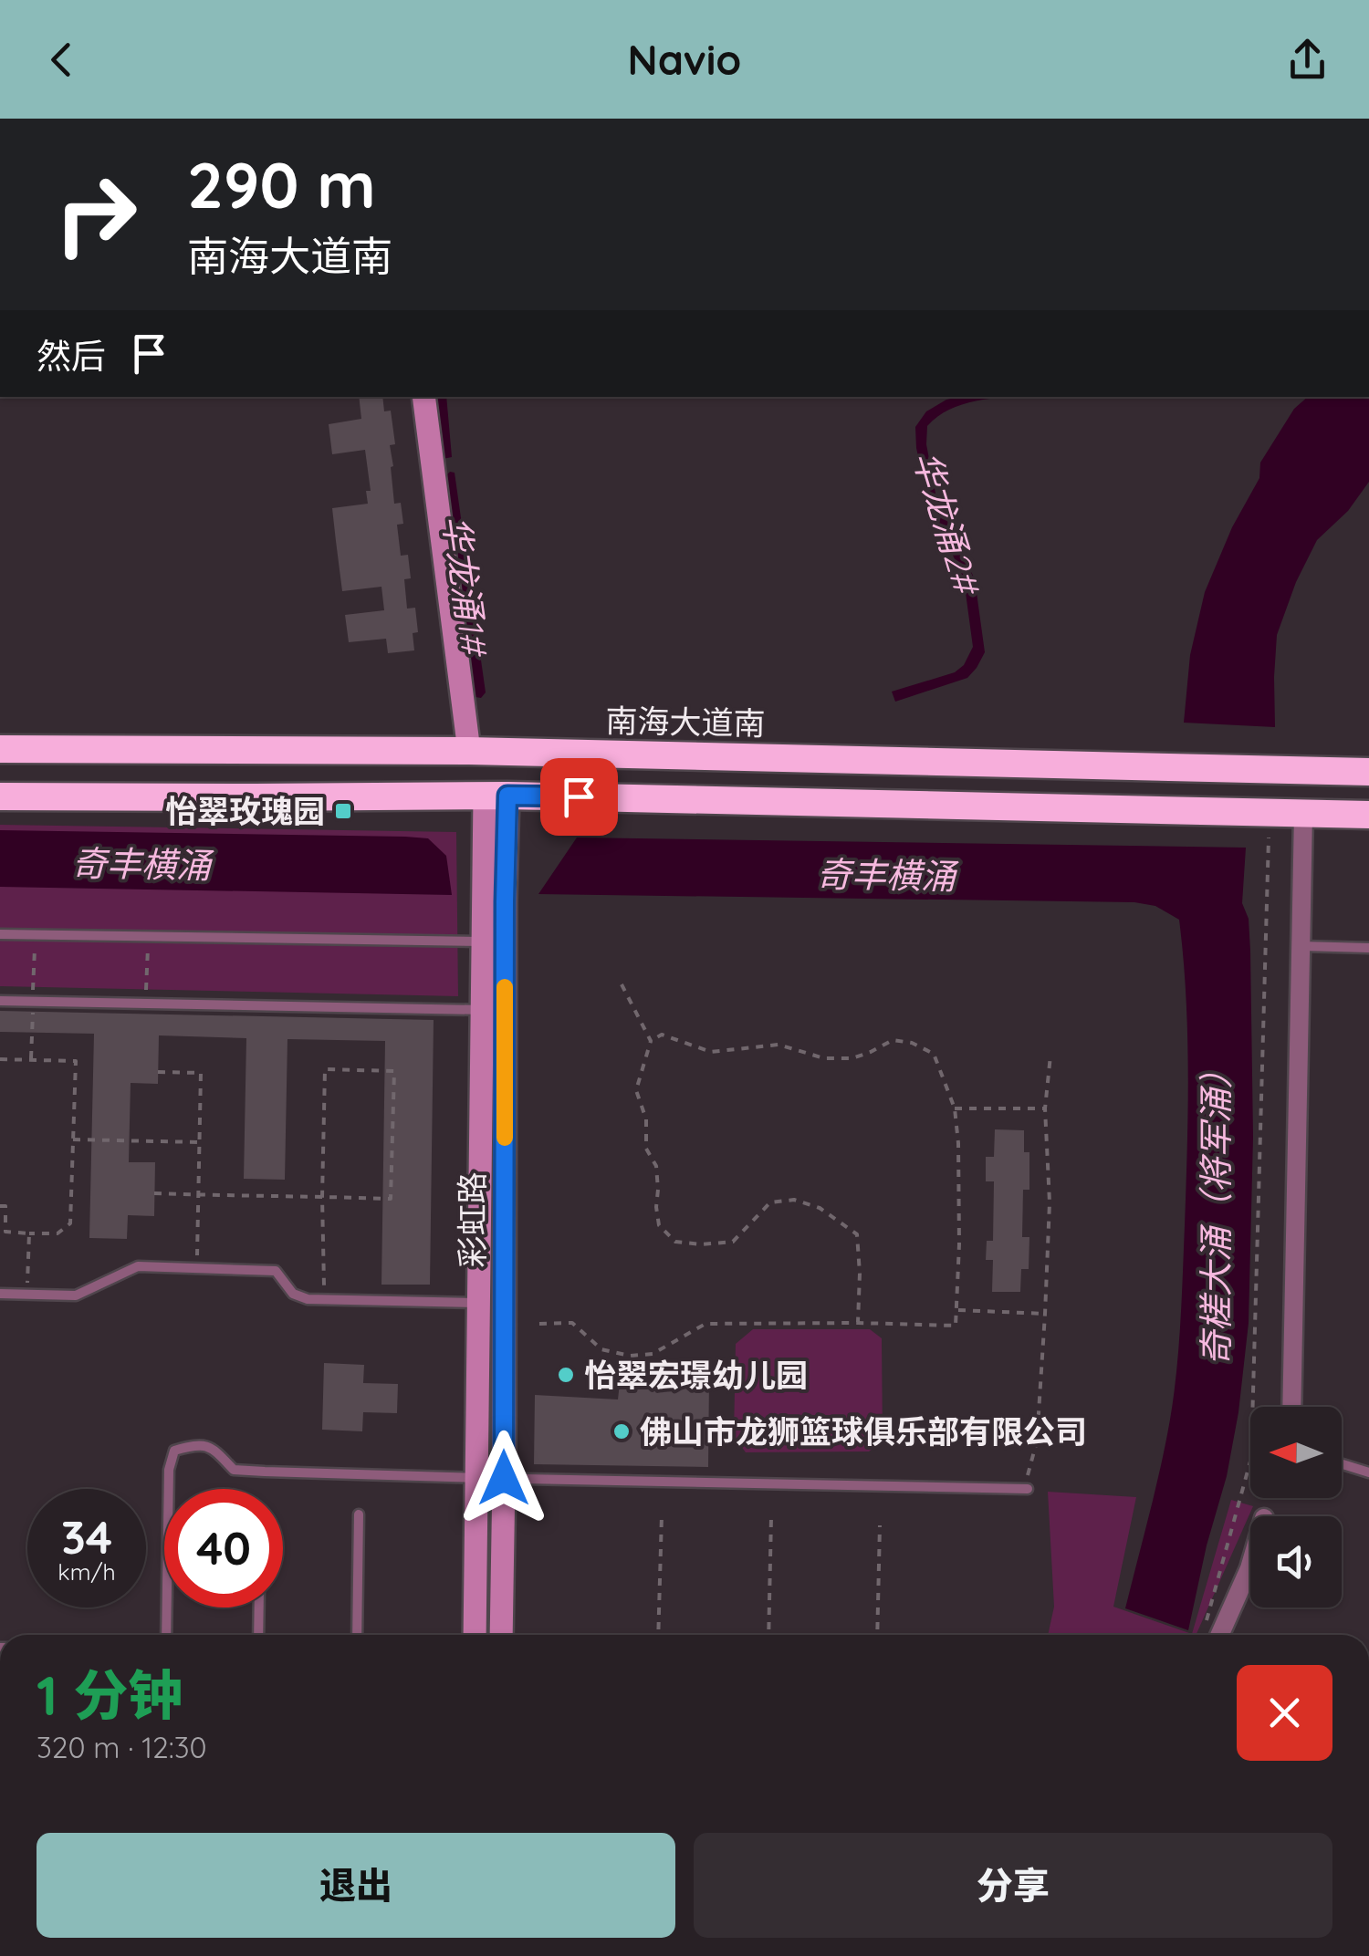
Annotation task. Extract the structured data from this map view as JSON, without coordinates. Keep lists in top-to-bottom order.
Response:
{
  "streets": {
    "highway": ["南海大道南"],
    "street": ["彩虹路"]
  },
  "water": [
    "华龙涌2#",
    "华龙涌1#",
    "奇丰横涌",
    "奇槎大涌（将军涌）"
  ],
  "places": {
    "transit": ["怡翠玫瑰园"],
    "other": ["怡翠宏璟幼儿园", "佛山市龙狮篮球俱乐部有限公司"]
  },
  "north": "left",
  "page": {
    "header": "Navio",
    "turn": ["290 m", "南海大道南"],
    "then": "然后",
    "speed": "34 km/h",
    "limit": "40",
    "heading": ["1 分钟", "320 m · 12:30"],
    "buttons": ["退出", "分享"]
  }
}
